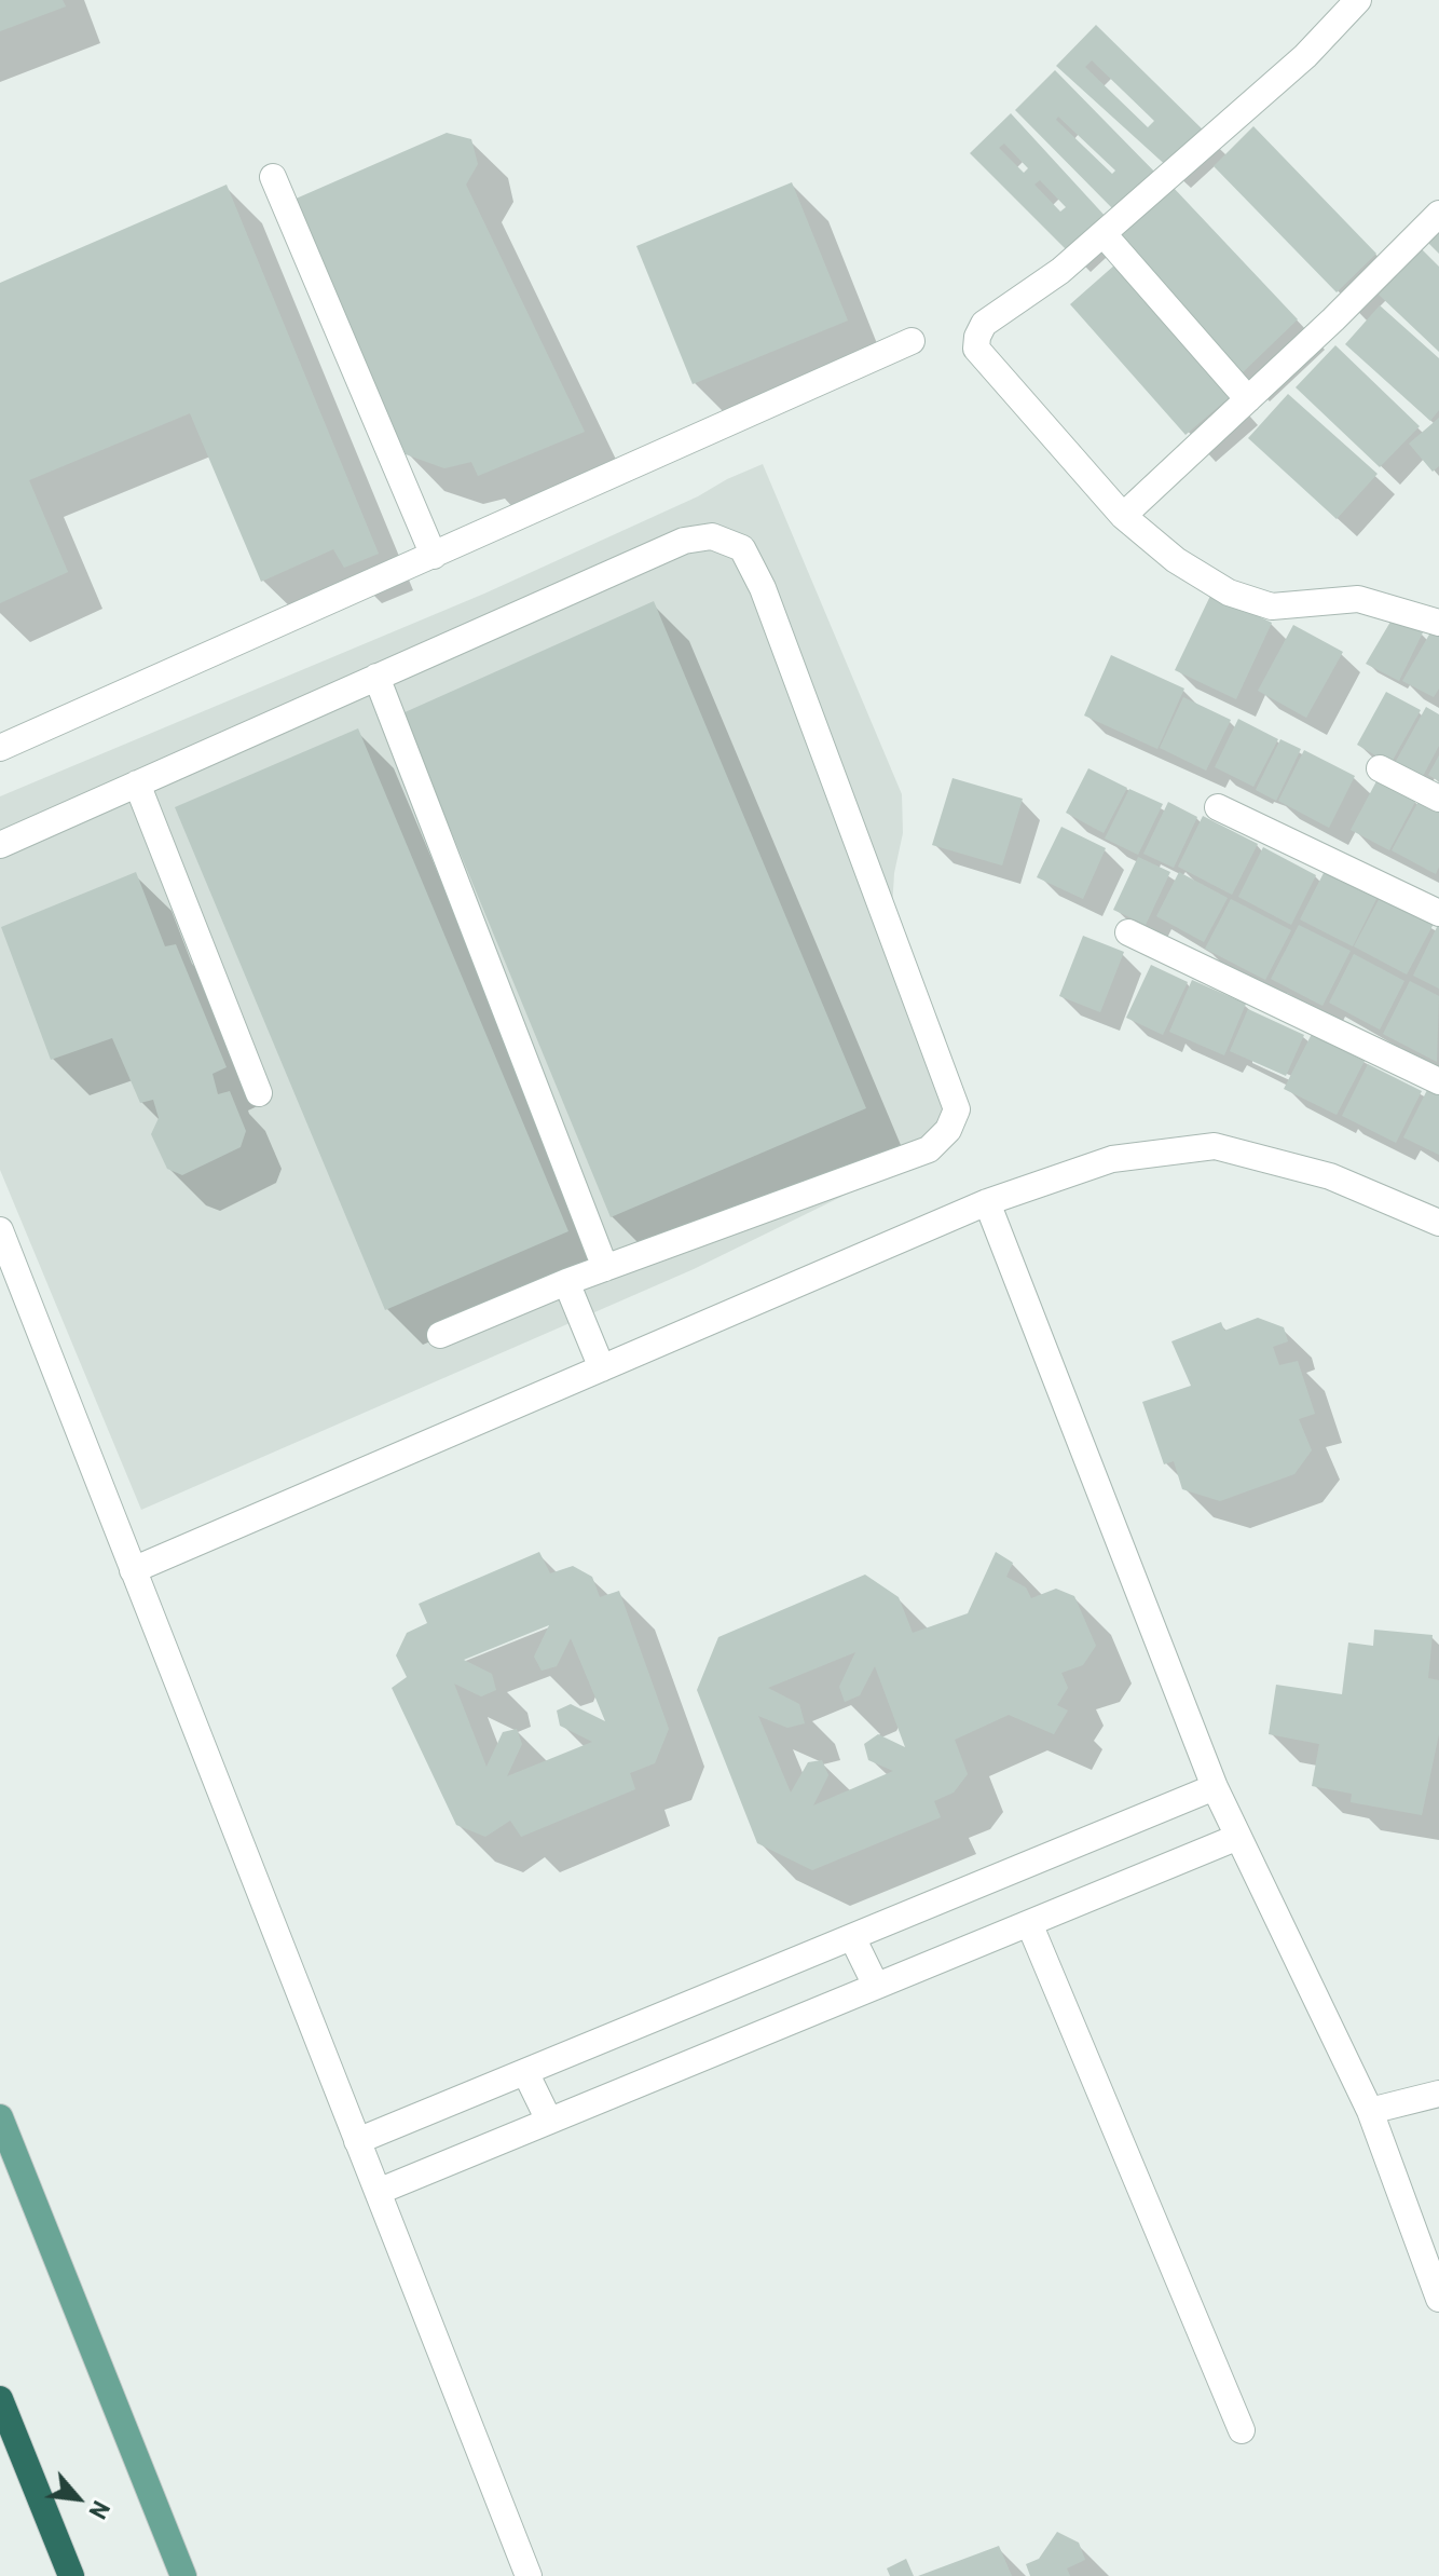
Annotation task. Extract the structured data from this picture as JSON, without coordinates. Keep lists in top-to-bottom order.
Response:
{
  "north": "bottom right"
}
